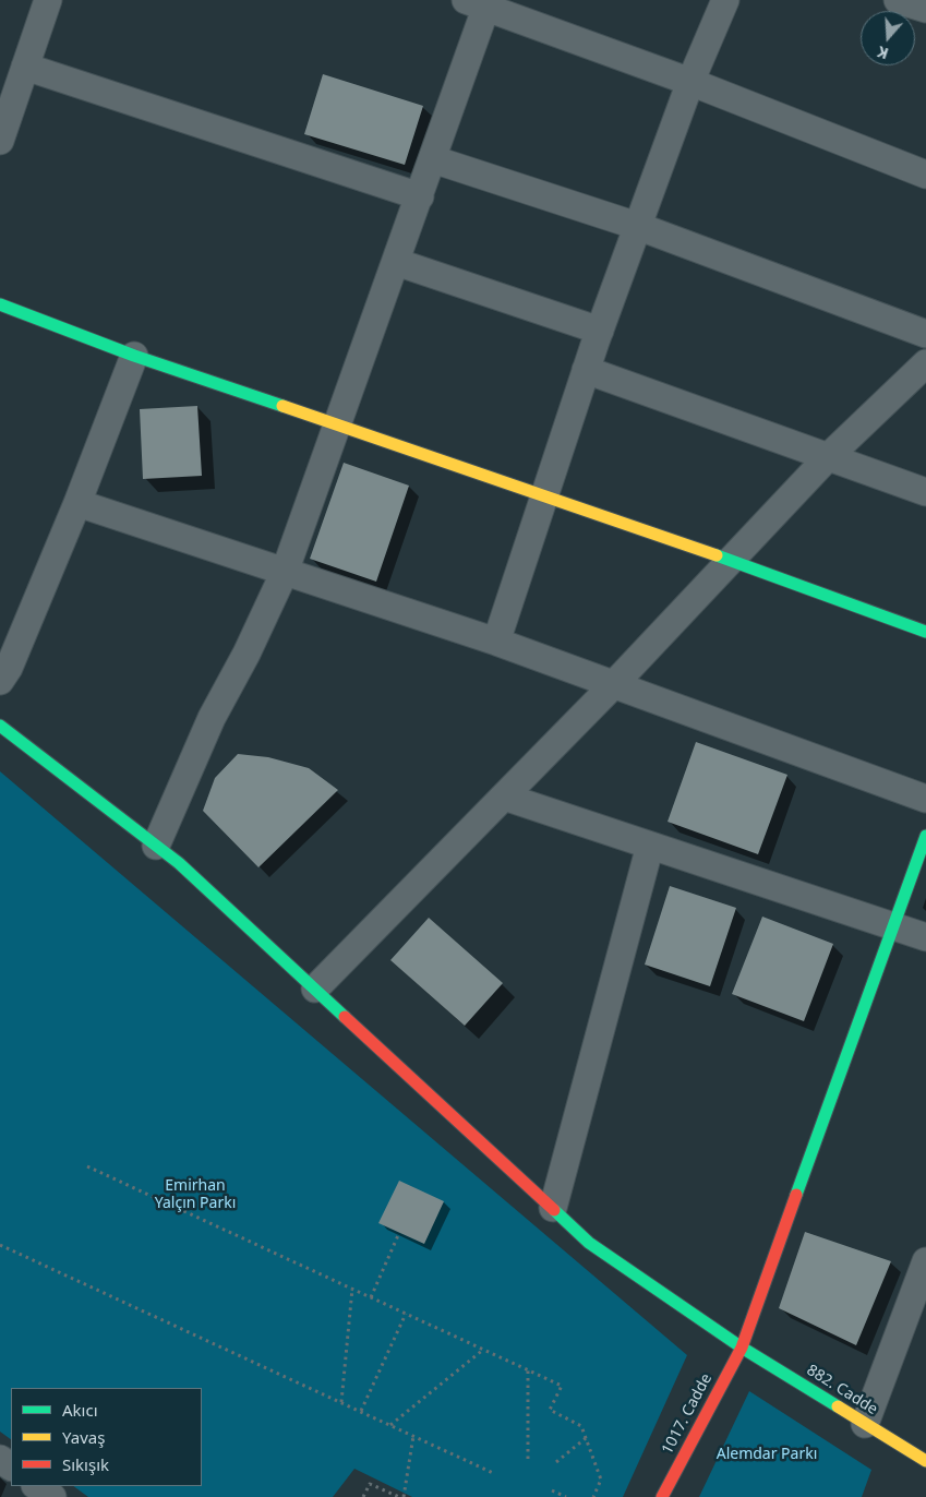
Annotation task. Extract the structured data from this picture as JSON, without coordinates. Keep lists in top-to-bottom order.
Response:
{
  "streets": {
    "street": ["882. Cadde", "1017. Cadde"]
  },
  "crossings": [
    ["882. Cadde", "1017. Cadde"]
  ],
  "parks": ["Emirhan Yalçın Parkı", "Alemdar Parkı"],
  "legend": ["Akıcı", "Yavaş", "Sıkışık"],
  "north": "bottom"
}
